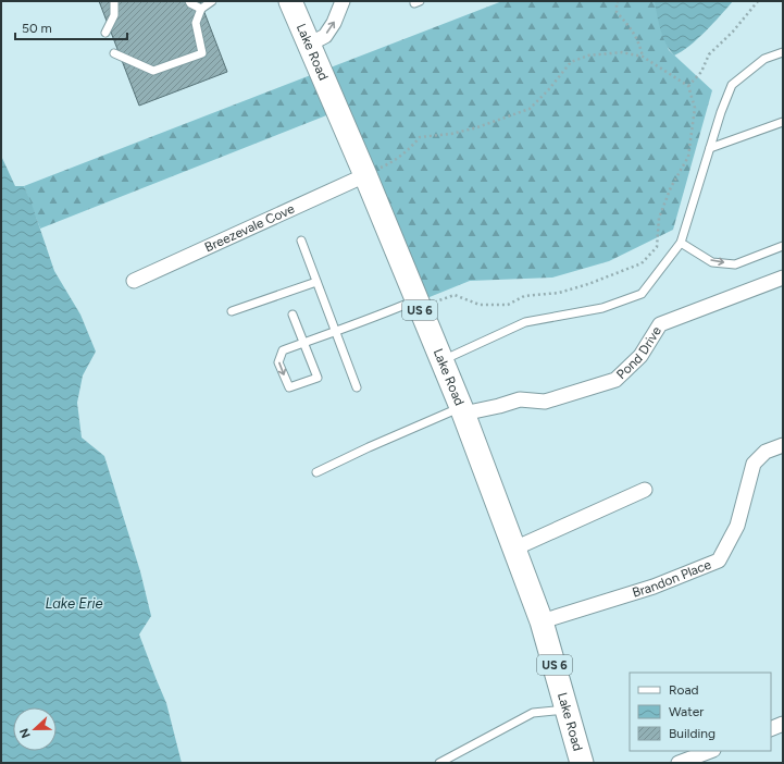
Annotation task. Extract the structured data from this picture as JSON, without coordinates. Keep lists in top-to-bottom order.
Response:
{
  "streets": {
    "main road": ["Lake Road", "US 6"],
    "street": ["Breezevale Cove", "Pond Drive", "Brandon Place"]
  },
  "crossings": [
    ["Lake Road", "Breezevale Cove"],
    ["Lake Road", "Pond Drive"],
    ["Lake Road", "Brandon Place"]
  ],
  "water": ["Lake Erie"],
  "legend": ["Road", "Water", "Building"],
  "scale_bar": "50 m",
  "north": "left"
}
